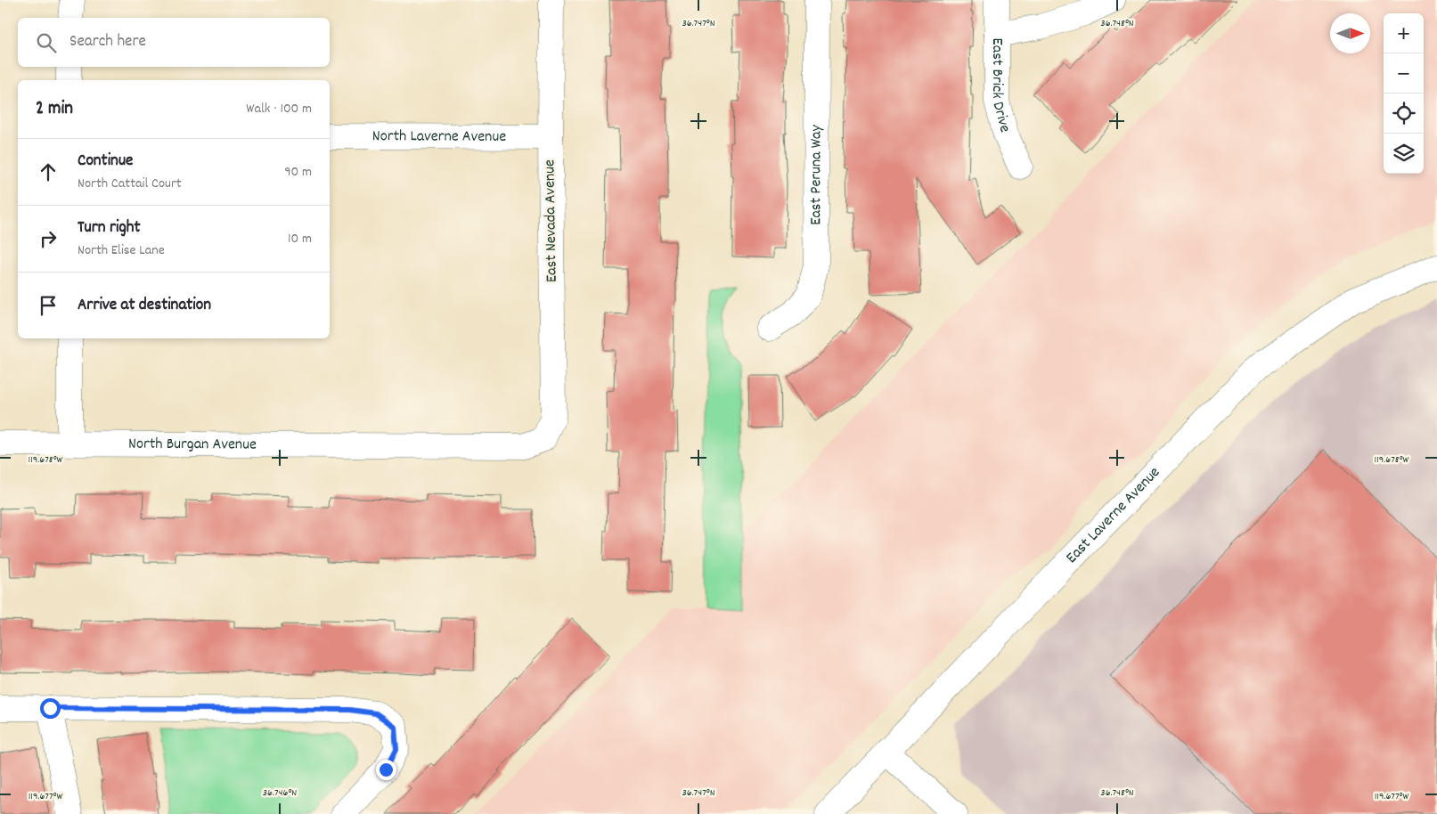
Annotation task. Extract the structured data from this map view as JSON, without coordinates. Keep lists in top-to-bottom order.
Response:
{
  "streets": {
    "street": [
      "East Brick Drive",
      "North Laverne Avenue",
      "East Peruna Way",
      "East Nevada Avenue",
      "North Burgan Avenue",
      "East Laverne Avenue"
    ]
  },
  "crossings": [
    ["North Laverne Avenue", "East Nevada Avenue"],
    ["East Nevada Avenue", "North Burgan Avenue"]
  ],
  "north": "right",
  "page": {
    "map_buttons": ["+", "−"],
    "search": "Search here",
    "heading": ["2 min", "Walk · 100 m"],
    "list": [
      ["Continue", "North Cattail Court", "90 m"],
      ["Turn right", "North Elise Lane", "10 m"],
      "Arrive at destination"
    ]
  },
  "coordinates": [
    "36.747°N",
    "36.748°N",
    "119.678°W",
    "36.746°N",
    "119.677°W"
  ]
}
